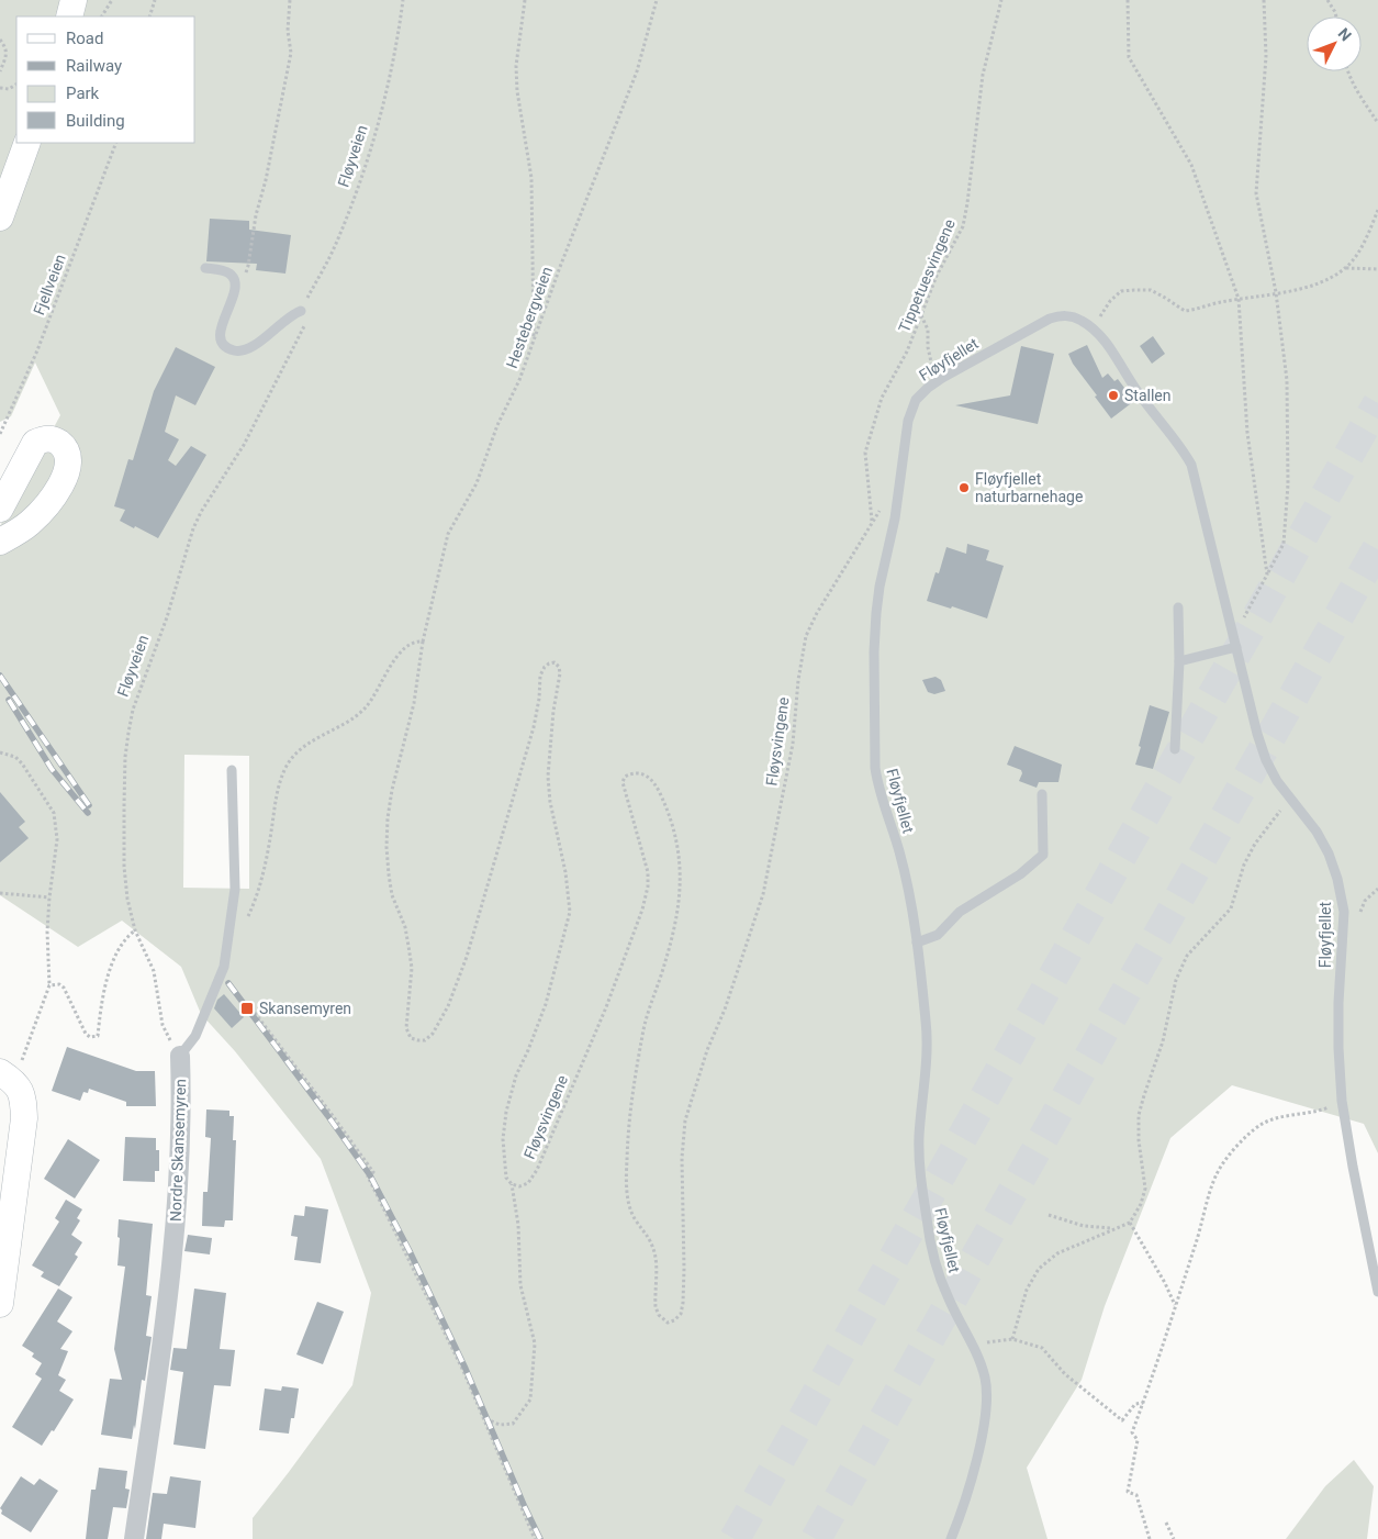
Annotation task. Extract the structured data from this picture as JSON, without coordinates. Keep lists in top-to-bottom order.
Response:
{
  "streets": {
    "street": ["Nordre Skansemyren"],
    "lane": ["Fløyfjellet"],
    "path": [
      "Fløyveien",
      "Tippetuesvingene",
      "Fjellveien",
      "Hestebergveien",
      "Fløysvingene"
    ]
  },
  "crossings": [
    ["Fløyveien", "Nordre Skansemyren"],
    ["Tippetuesvingene", "Fløysvingene"],
    ["Hestebergveien", "Fløysvingene"],
    ["Fløyfjellet", "Fløysvingene"]
  ],
  "places": {
    "other": ["Stallen", "Fløyfjellet naturbarnehage"],
    "transit": ["Skansemyren"]
  },
  "legend": [
    "Road",
    "Railway",
    "Park",
    "Building"
  ],
  "north": "top right"
}
